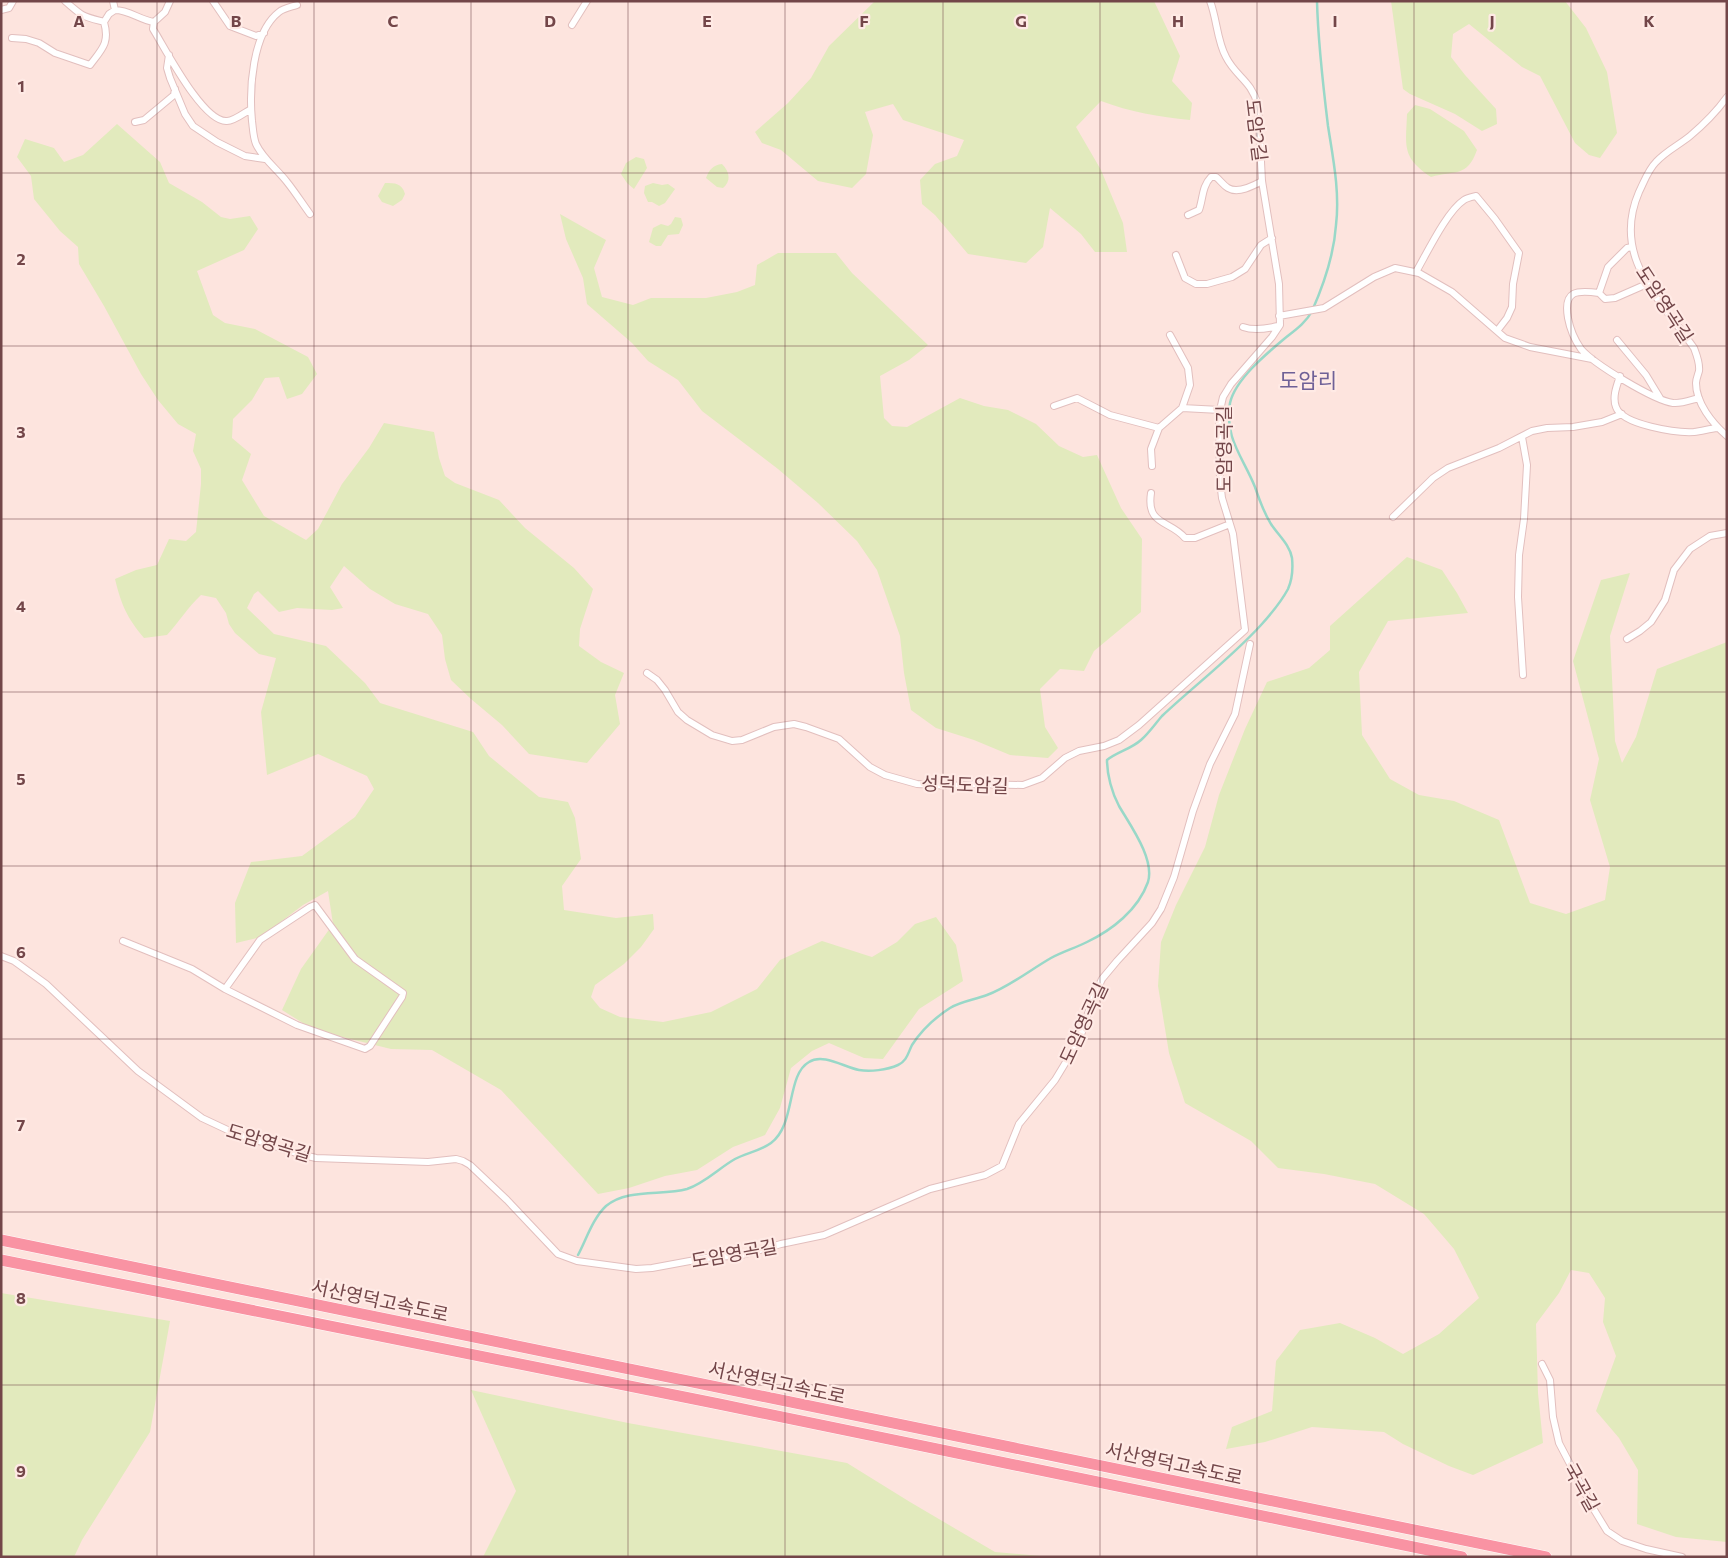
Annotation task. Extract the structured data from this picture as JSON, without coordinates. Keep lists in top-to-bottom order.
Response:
{
  "streets": {
    "highway": ["서산영덕고속도로"],
    "street": [
      "도암2길",
      "도암영곡길",
      "성덕도암길",
      "국곡길"
    ]
  },
  "crossings": [
    ["도암영곡길", "성덕도암길"]
  ],
  "districts": ["도암리"],
  "grid": {
    "columns": [
      "A",
      "B",
      "C",
      "D",
      "E",
      "F",
      "G",
      "H",
      "I",
      "J",
      "K"
    ],
    "rows": [
      "1",
      "2",
      "3",
      "4",
      "5",
      "6",
      "7",
      "8",
      "9"
    ]
  }
}
